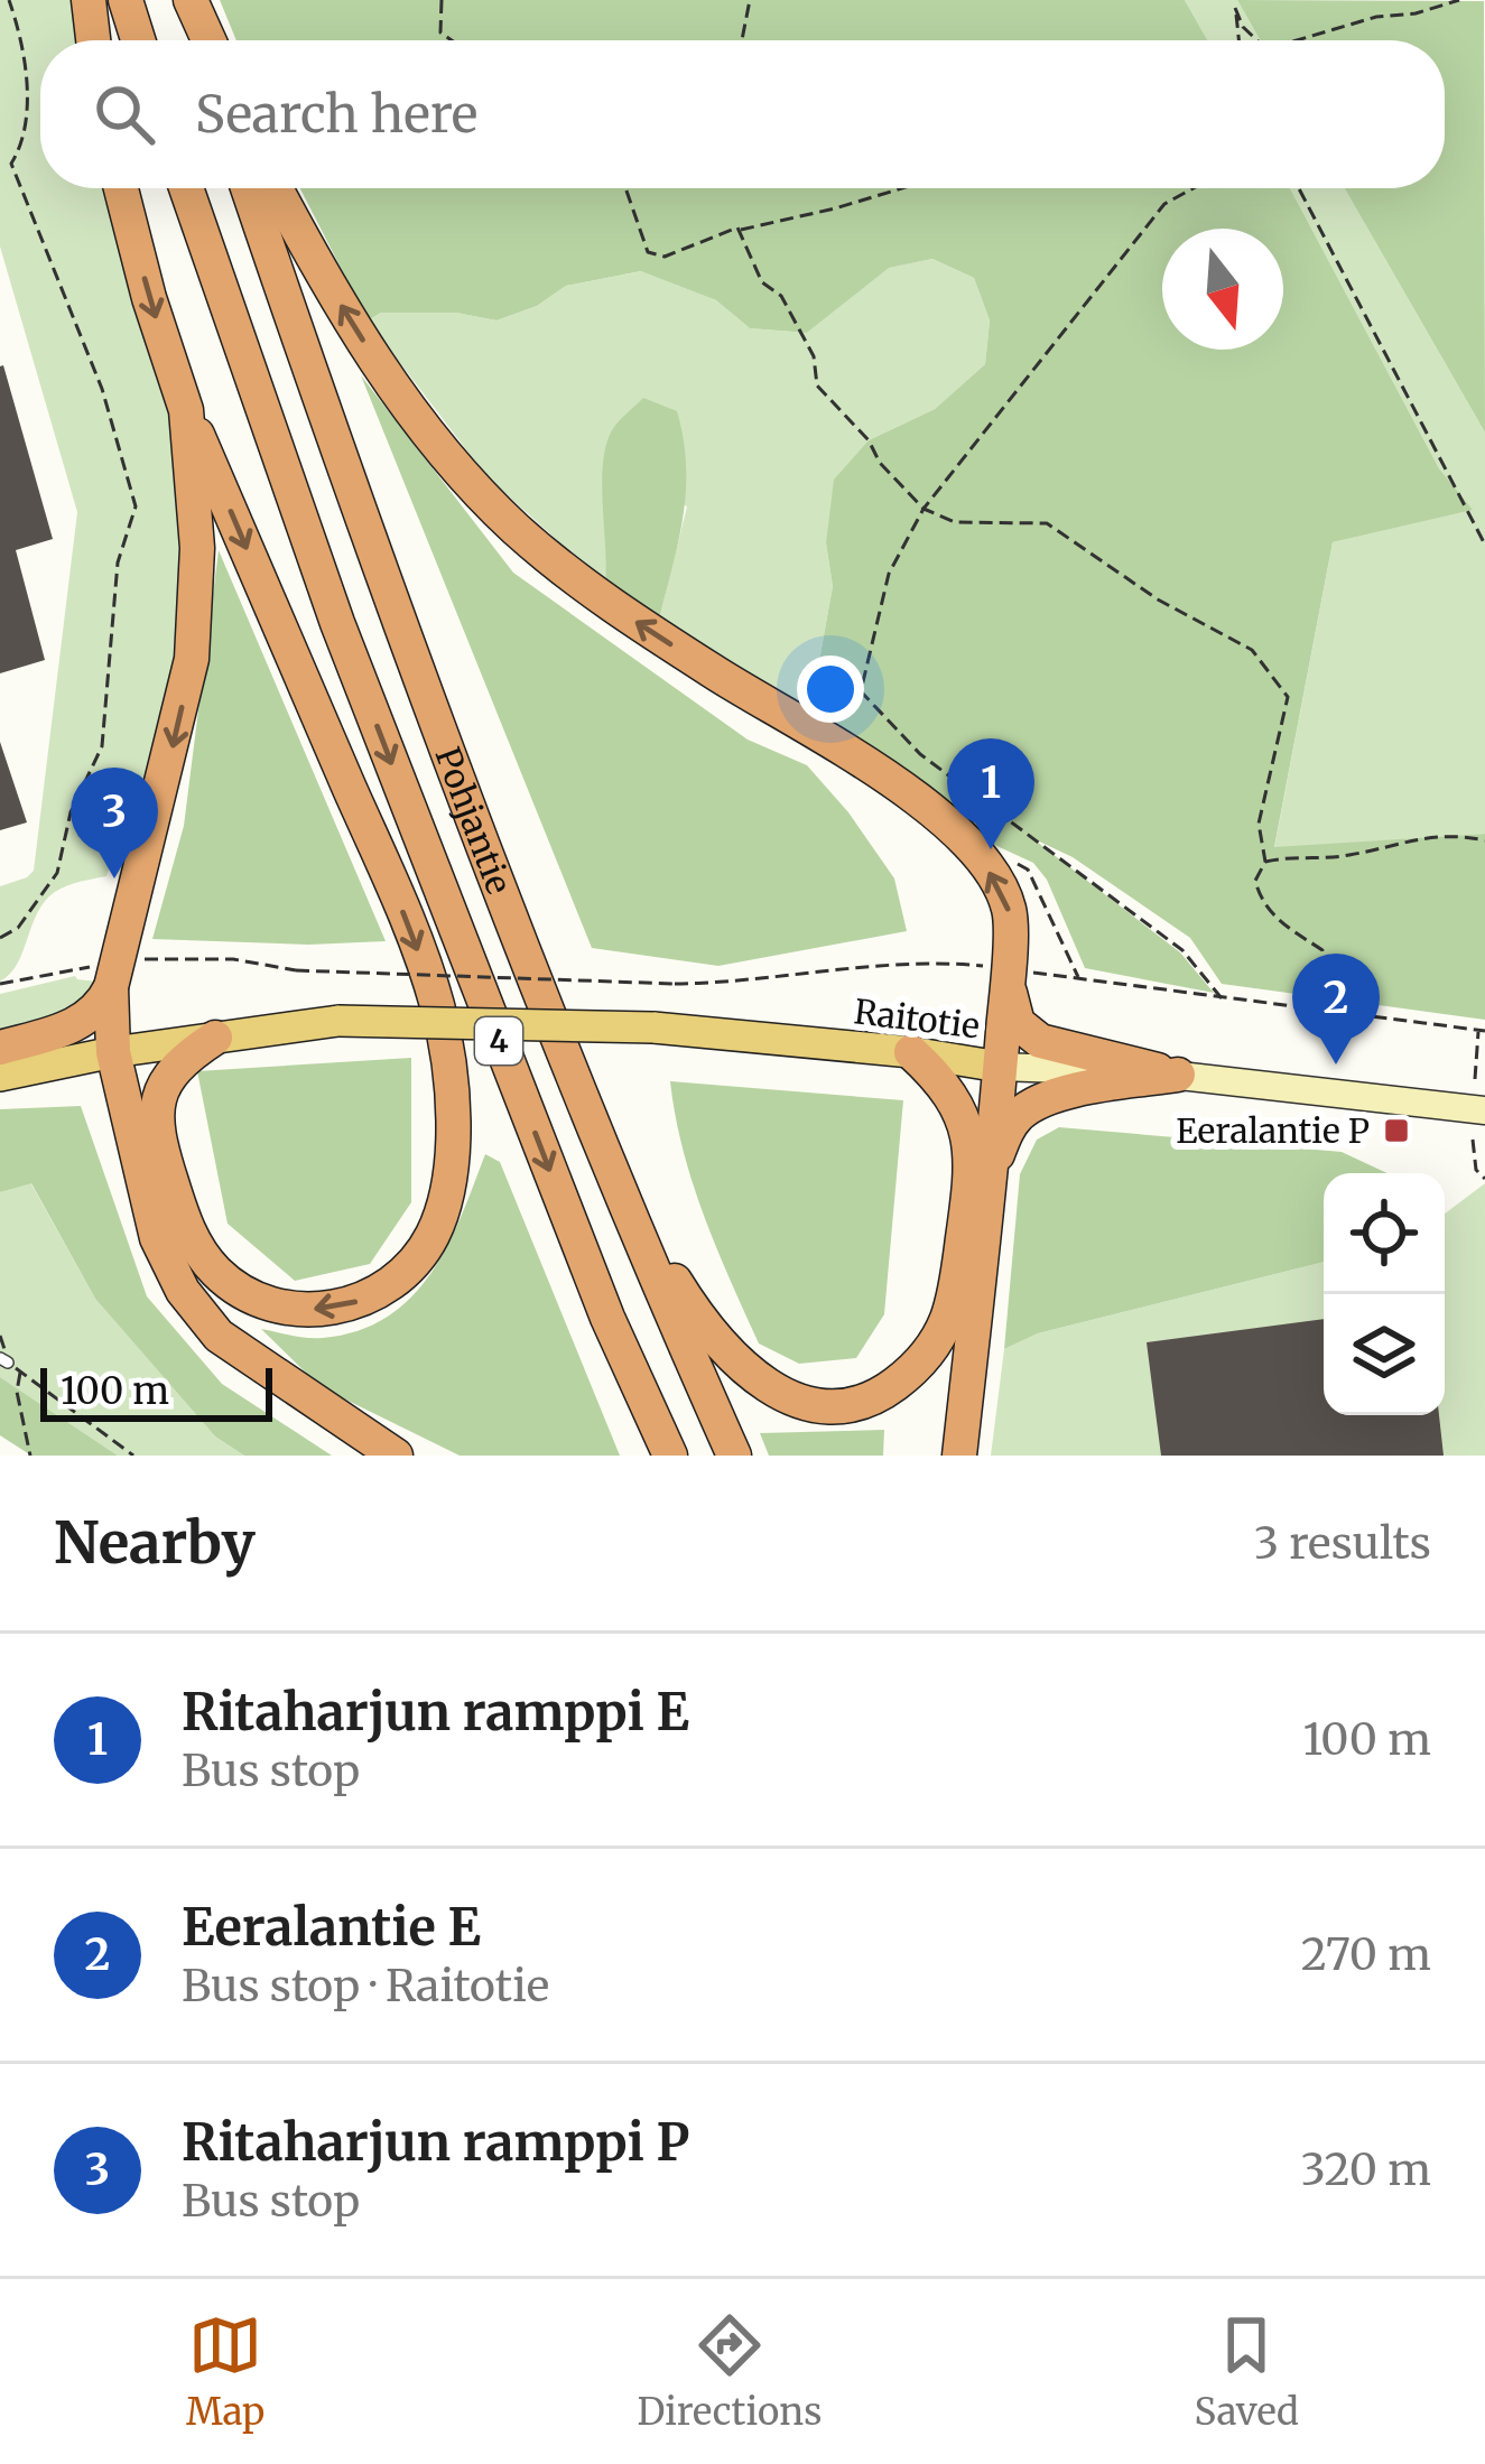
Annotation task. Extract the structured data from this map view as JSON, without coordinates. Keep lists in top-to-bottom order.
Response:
{
  "streets": {
    "highway": ["Pohjantie", "4"],
    "main road": ["Raitotie"]
  },
  "places": {
    "transit": ["Eeralantie P"]
  },
  "scale_bar": "100 m",
  "north": "bottom",
  "page": {
    "search": "Search here",
    "pins": ["1", "3", "2"],
    "scale": "100 m",
    "heading": ["Nearby", "3 results"],
    "list": [
      {
        "mark": "1",
        "name": "Ritaharjun ramppi E",
        "note": "Bus stop",
        "value": "100 m"
      },
      {
        "mark": "2",
        "name": "Eeralantie E",
        "note": "Bus stop · Raitotie",
        "value": "270 m"
      },
      {
        "mark": "3",
        "name": "Ritaharjun ramppi P",
        "note": "Bus stop",
        "value": "320 m"
      }
    ],
    "nav": ["Map", "Directions", "Saved"]
  }
}
